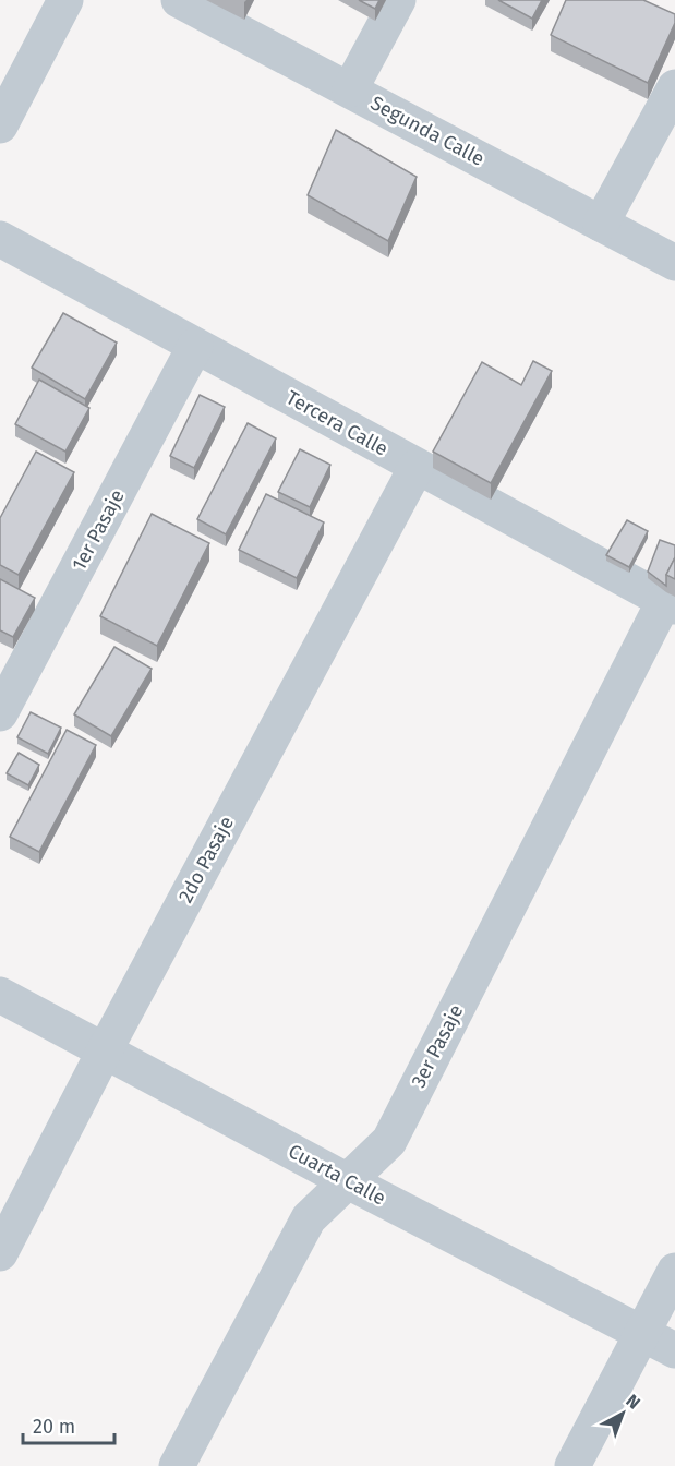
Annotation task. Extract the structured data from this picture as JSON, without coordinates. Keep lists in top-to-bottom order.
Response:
{
  "streets": {
    "street": [
      "Segunda Calle",
      "Tercera Calle",
      "1er Pasaje",
      "2do Pasaje",
      "3er Pasaje",
      "Cuarta Calle"
    ]
  },
  "crossings": [
    ["Tercera Calle", "1er Pasaje"],
    ["Tercera Calle", "2do Pasaje"],
    ["Tercera Calle", "3er Pasaje"],
    ["2do Pasaje", "Cuarta Calle"],
    ["3er Pasaje", "Cuarta Calle"]
  ],
  "scale_bar": "20 m",
  "north": "top right"
}
